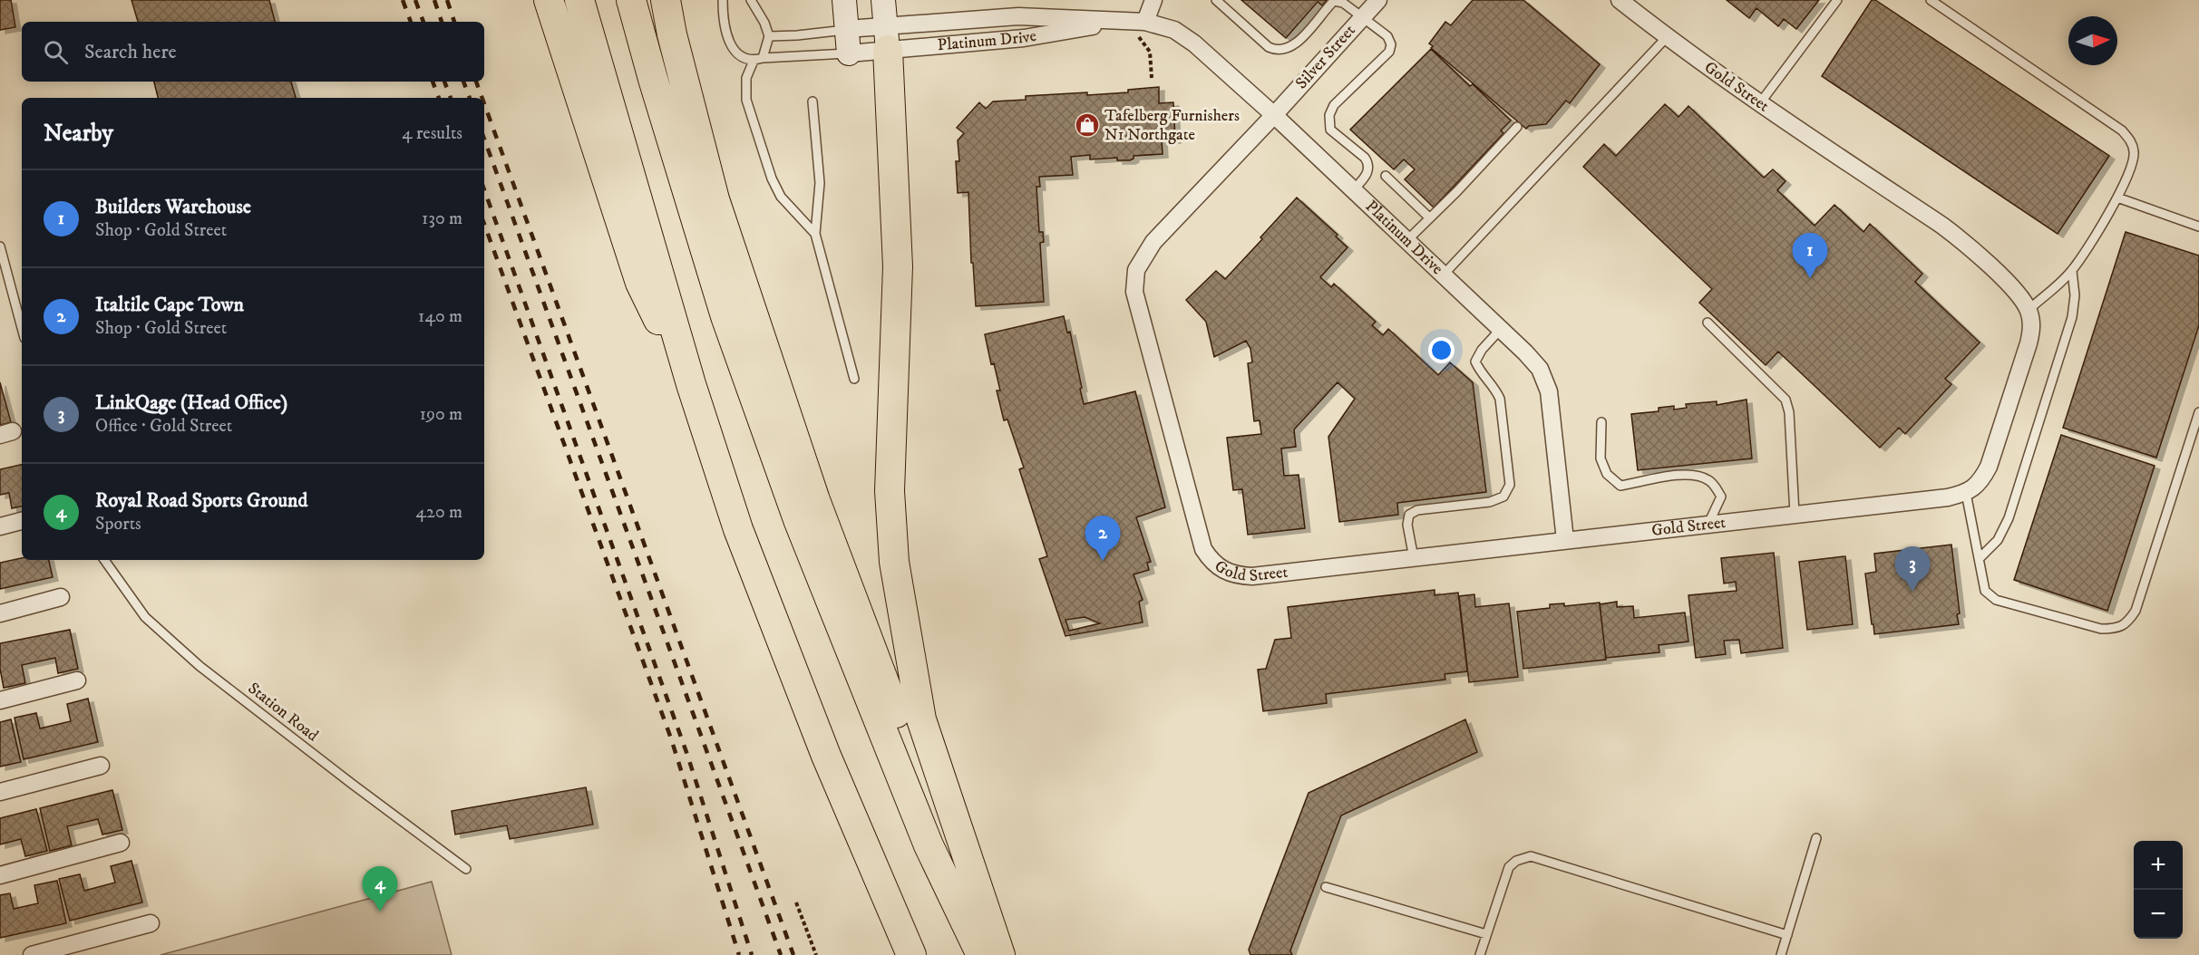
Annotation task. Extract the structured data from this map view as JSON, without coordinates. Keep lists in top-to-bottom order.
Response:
{
  "streets": {
    "street": ["Platinum Drive", "Silver Street", "Gold Street"],
    "lane": ["Station Road"]
  },
  "crossings": [
    ["Platinum Drive", "Silver Street"],
    ["Platinum Drive", "Gold Street"],
    ["Silver Street", "Gold Street"]
  ],
  "places": {
    "shop": ["Tafelberg Furnishers N1 Northgate"]
  },
  "north": "right",
  "page": {
    "search": "Search here",
    "heading": ["Nearby", "4 results"],
    "list": [
      {
        "mark": "1",
        "name": "Builders Warehouse",
        "note": "Shop · Gold Street",
        "value": "130 m"
      },
      {
        "mark": "2",
        "name": "Italtile Cape Town",
        "note": "Shop · Gold Street",
        "value": "140 m"
      },
      {
        "mark": "3",
        "name": "LinkQage (Head Office)",
        "note": "Office · Gold Street",
        "value": "190 m"
      },
      {
        "mark": "4",
        "name": "Royal Road Sports Ground",
        "note": "Sports",
        "value": "420 m"
      }
    ],
    "pins": [
      "1",
      "2",
      "3",
      "4"
    ],
    "map_buttons": ["+", "−"]
  }
}
